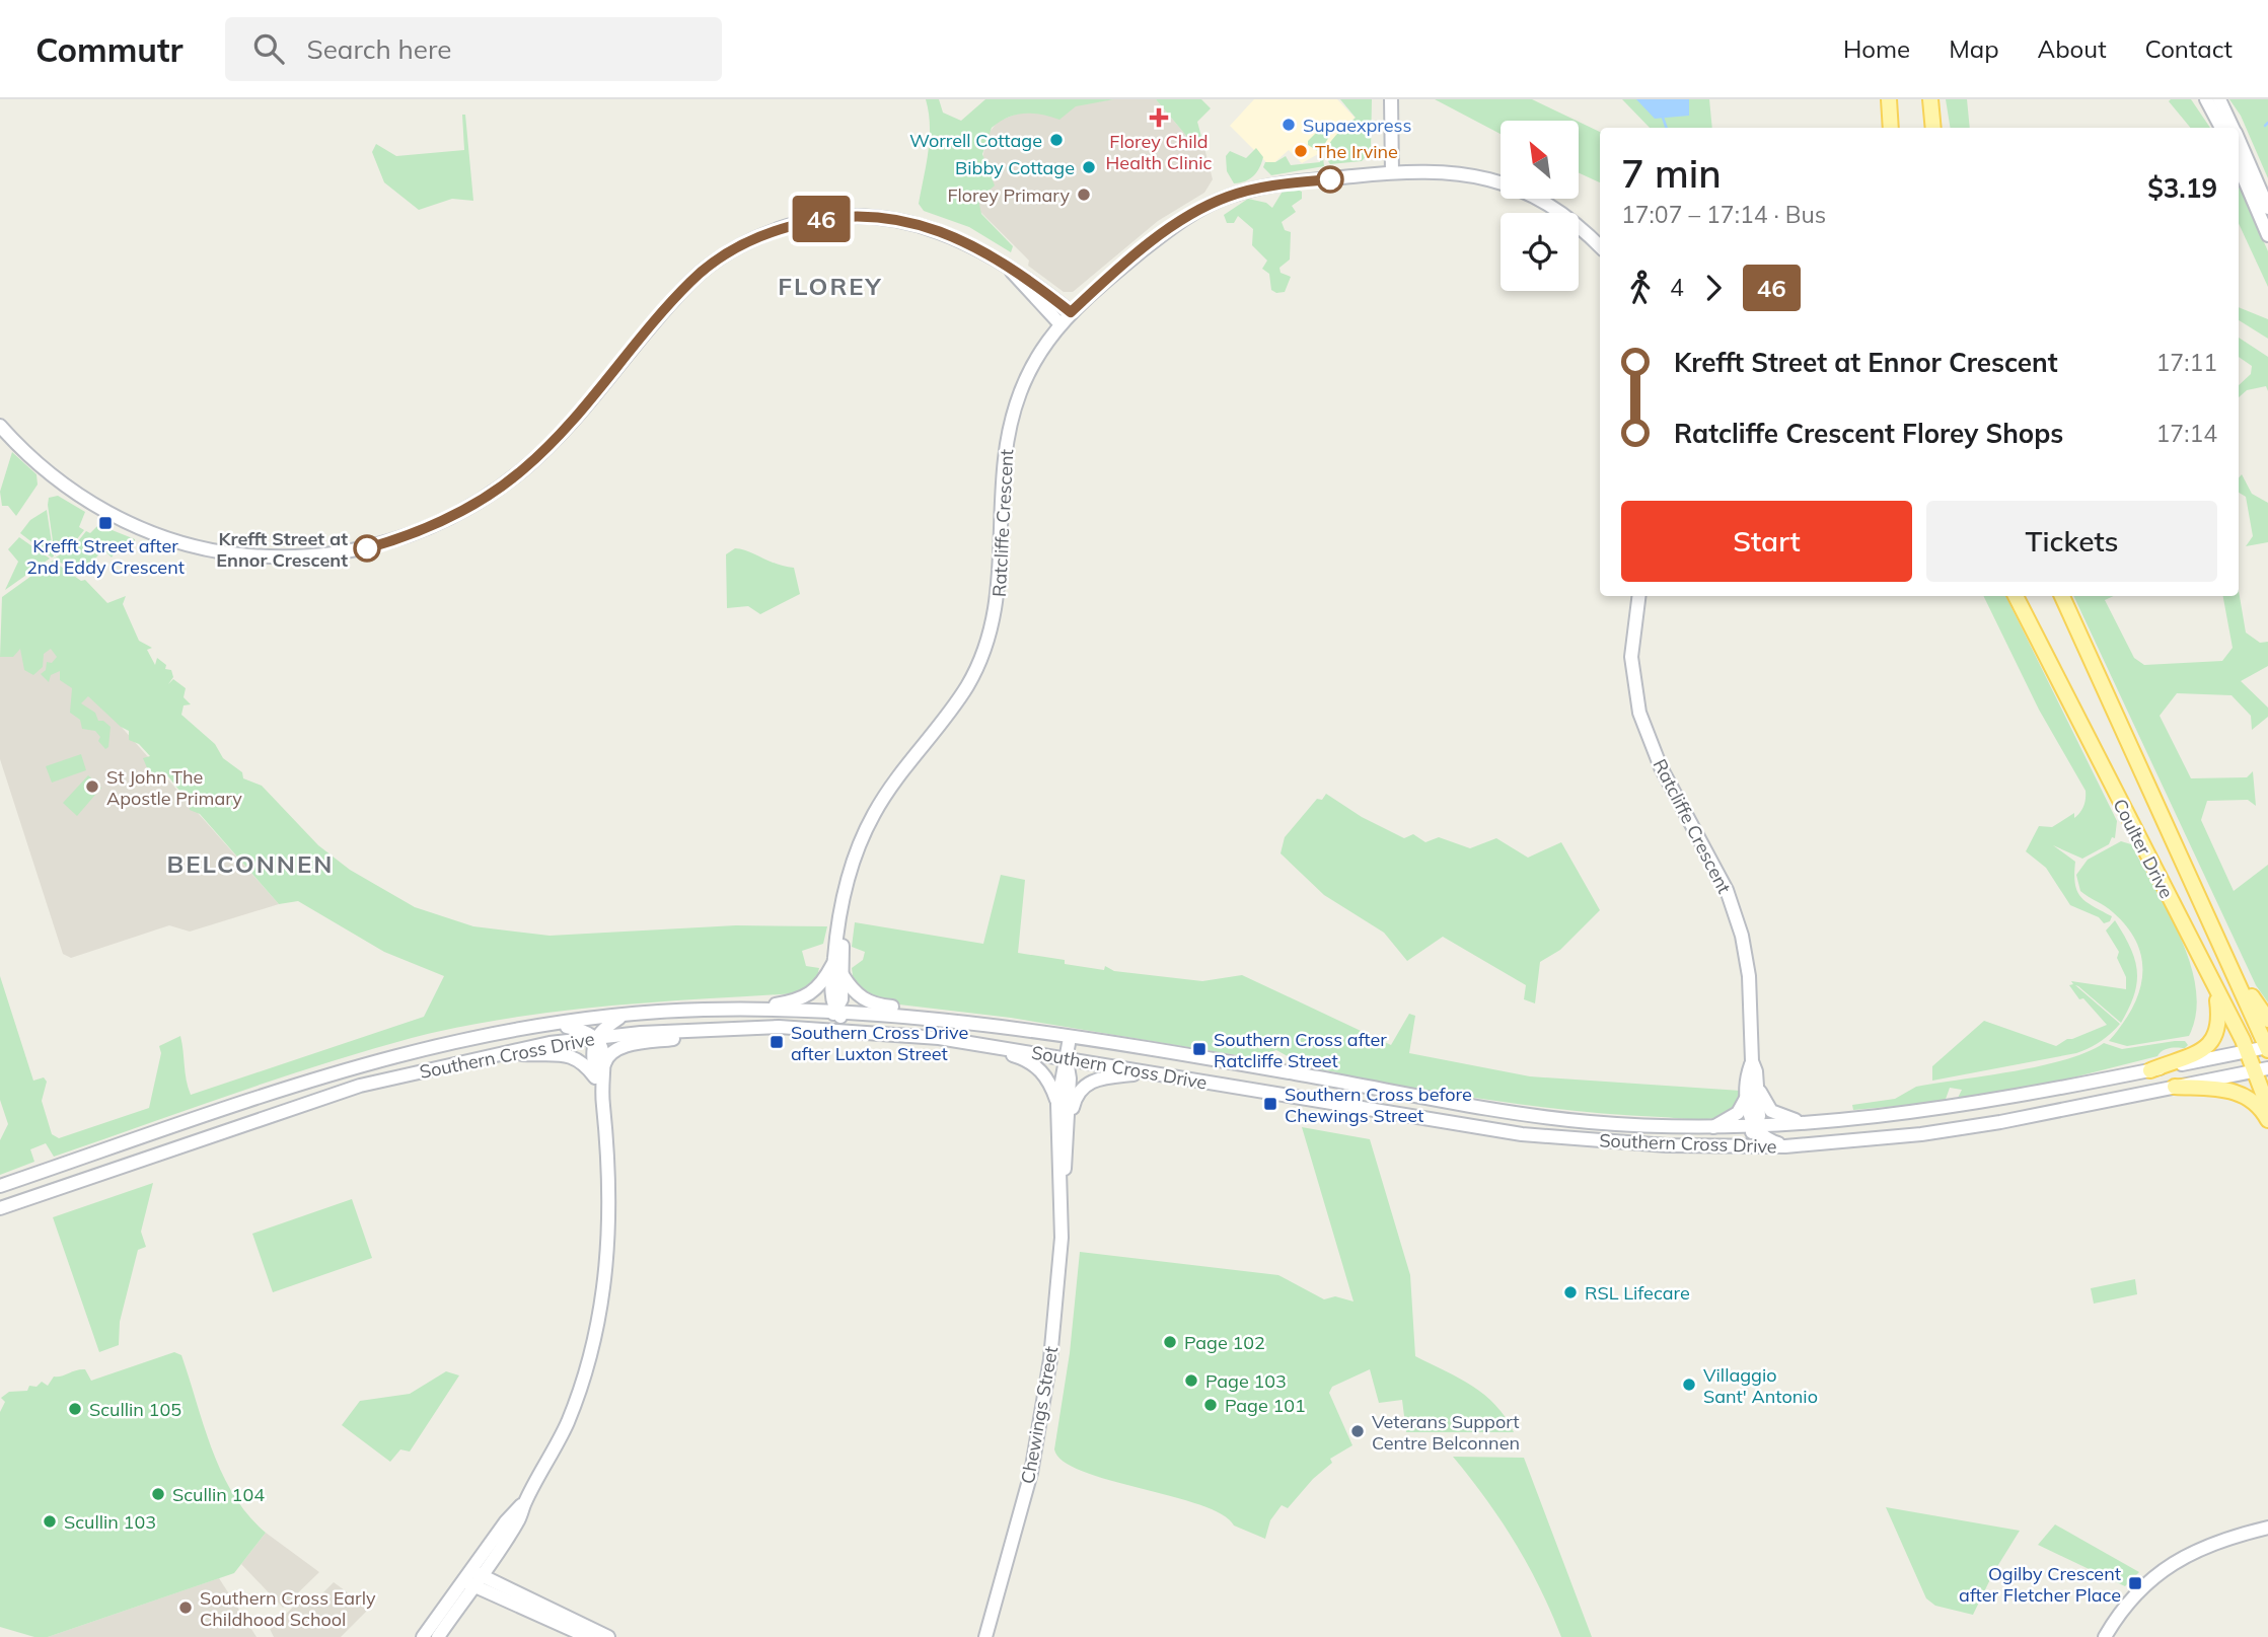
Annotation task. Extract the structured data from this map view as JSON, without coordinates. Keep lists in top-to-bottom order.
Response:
{
  "streets": {
    "main road": [
      "Ratcliffe Crescent",
      "Coulter Drive",
      "Southern Cross Drive",
      "Chewings Street"
    ]
  },
  "crossings": [
    ["Ratcliffe Crescent", "Southern Cross Drive"],
    ["Coulter Drive", "Southern Cross Drive"],
    ["Southern Cross Drive", "Chewings Street"]
  ],
  "districts": ["FLOREY", "BELCONNEN"],
  "places": {
    "health": ["Florey Child Health Clinic"],
    "other": [
      "Supaexpress",
      "Worrell Cottage",
      "The Irvine",
      "Bibby Cottage",
      "Florey Primary",
      "Krefft Street at Ennor Crescent",
      "St John The Apostle Primary",
      "RSL Lifecare",
      "Page 102",
      "Page 103",
      "Villaggio Sant' Antonio",
      "Page 101",
      "Scullin 105",
      "Veterans Support Centre Belconnen",
      "Scullin 104",
      "Scullin 103",
      "Southern Cross Early Childhood School"
    ],
    "transit": [
      "Krefft Street after 2nd Eddy Crescent",
      "Southern Cross Drive after Luxton Street",
      "Southern Cross after Ratcliffe Street",
      "Southern Cross before Chewings Street",
      "Ogilby Crescent after Fletcher Place"
    ]
  },
  "lines": ["bus line 46"],
  "north": "top left",
  "page": {
    "header": "Commutr",
    "search": "Search here",
    "nav": [
      "Home",
      "Map",
      "About",
      "Contact"
    ],
    "on_map": "46",
    "heading": ["7 min", "17:07 – 17:14 · Bus", "$3.19"],
    "legs": ["4", "46"],
    "list": [
      {
        "name": "Krefft Street at Ennor Crescent",
        "value": "17:11"
      },
      {
        "name": "Ratcliffe Crescent Florey Shops",
        "value": "17:14"
      }
    ],
    "buttons": ["Start", "Tickets"]
  }
}
